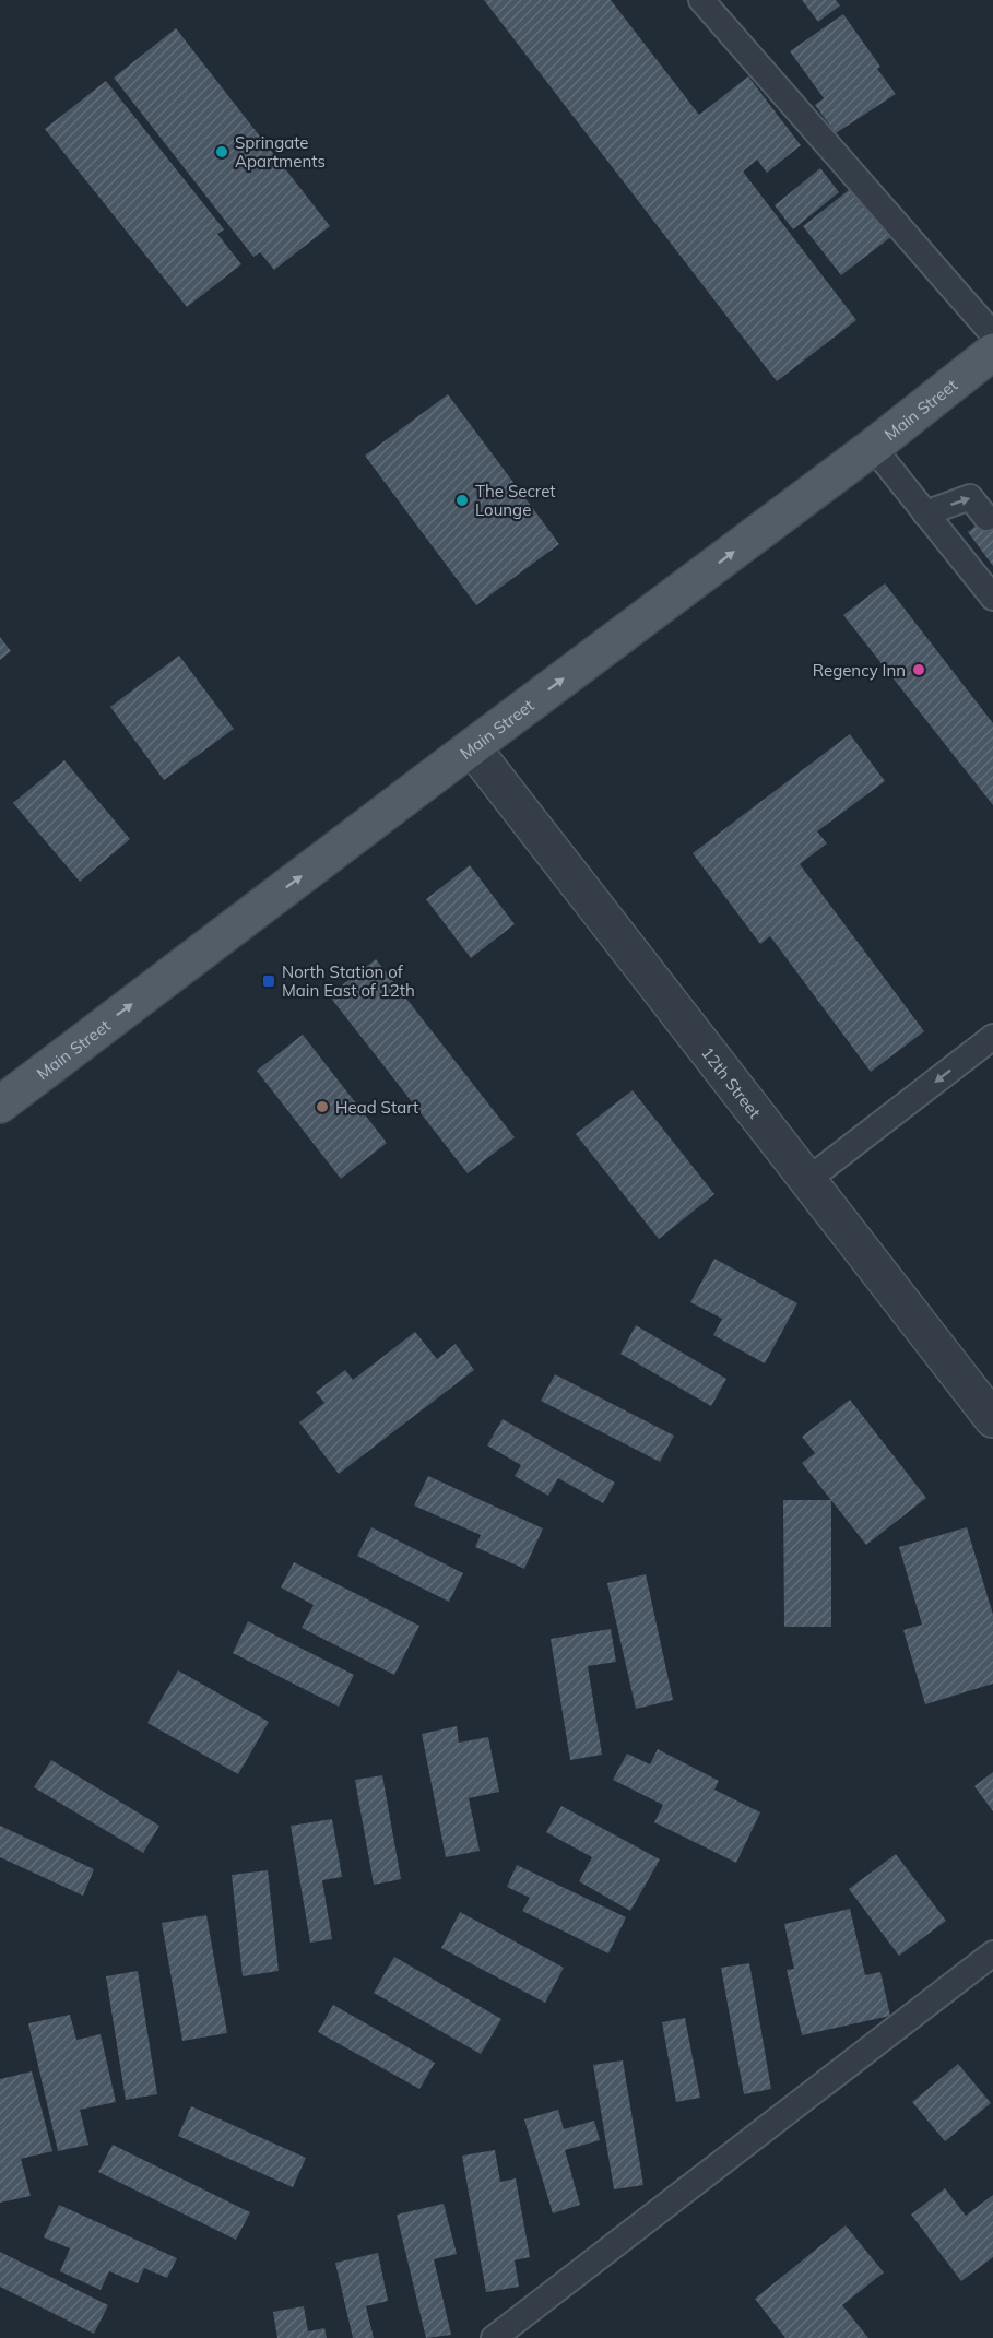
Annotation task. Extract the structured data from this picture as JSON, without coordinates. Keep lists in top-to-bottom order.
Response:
{
  "streets": {
    "main road": ["Main Street"],
    "street": ["12th Street"]
  },
  "crossings": [
    ["Main Street", "12th Street"]
  ],
  "one_way": ["Main Street"],
  "places": {
    "other": [
      "Springate Apartments",
      "The Secret Lounge",
      "Regency Inn",
      "Head Start"
    ],
    "transit": ["North Station of Main East of 12th"]
  }
}
